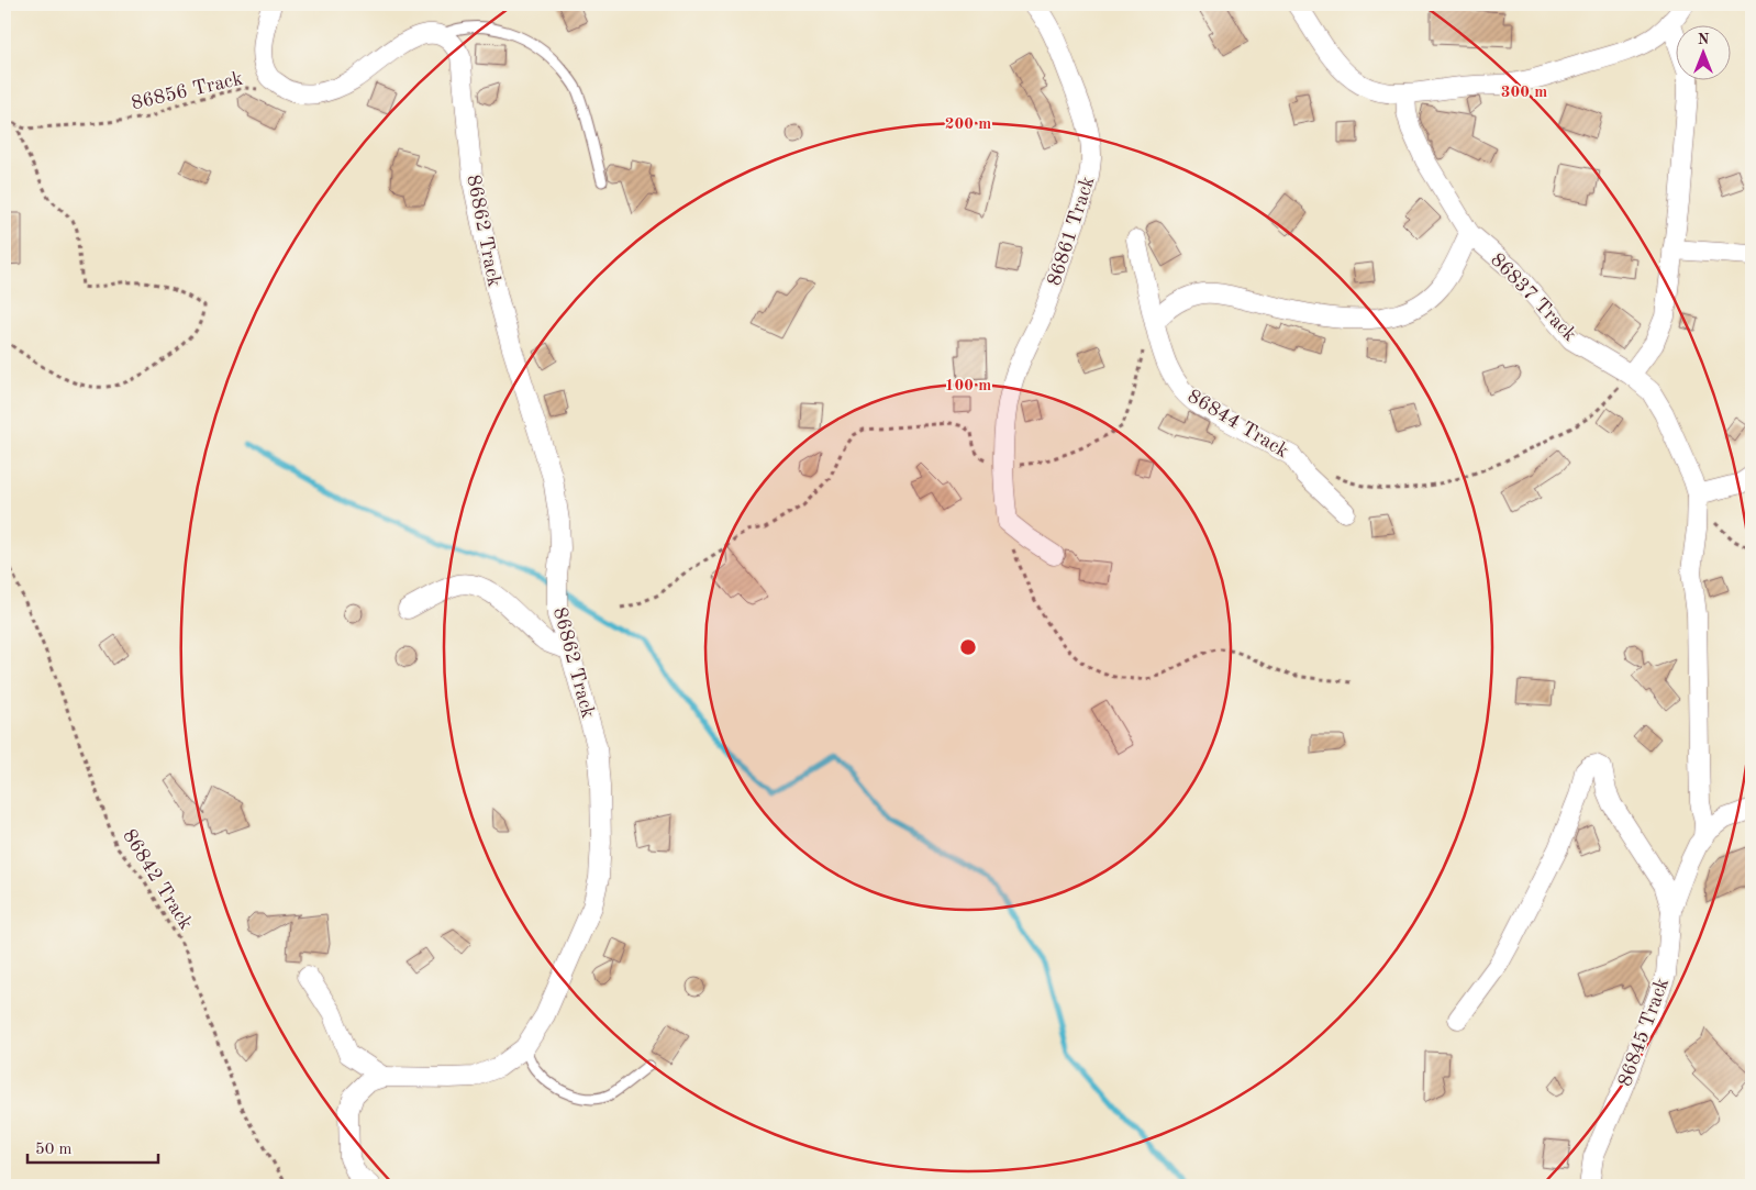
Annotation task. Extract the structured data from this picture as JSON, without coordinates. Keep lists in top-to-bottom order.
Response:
{
  "streets": {
    "street": [
      "86862 Track",
      "86861 Track",
      "86837 Track",
      "86844 Track",
      "86845 Track"
    ],
    "path": ["86856 Track", "86842 Track"]
  },
  "scale_bar": "50 m",
  "north": "top",
  "rings": ["300 m", "200 m", "100 m"]
}
